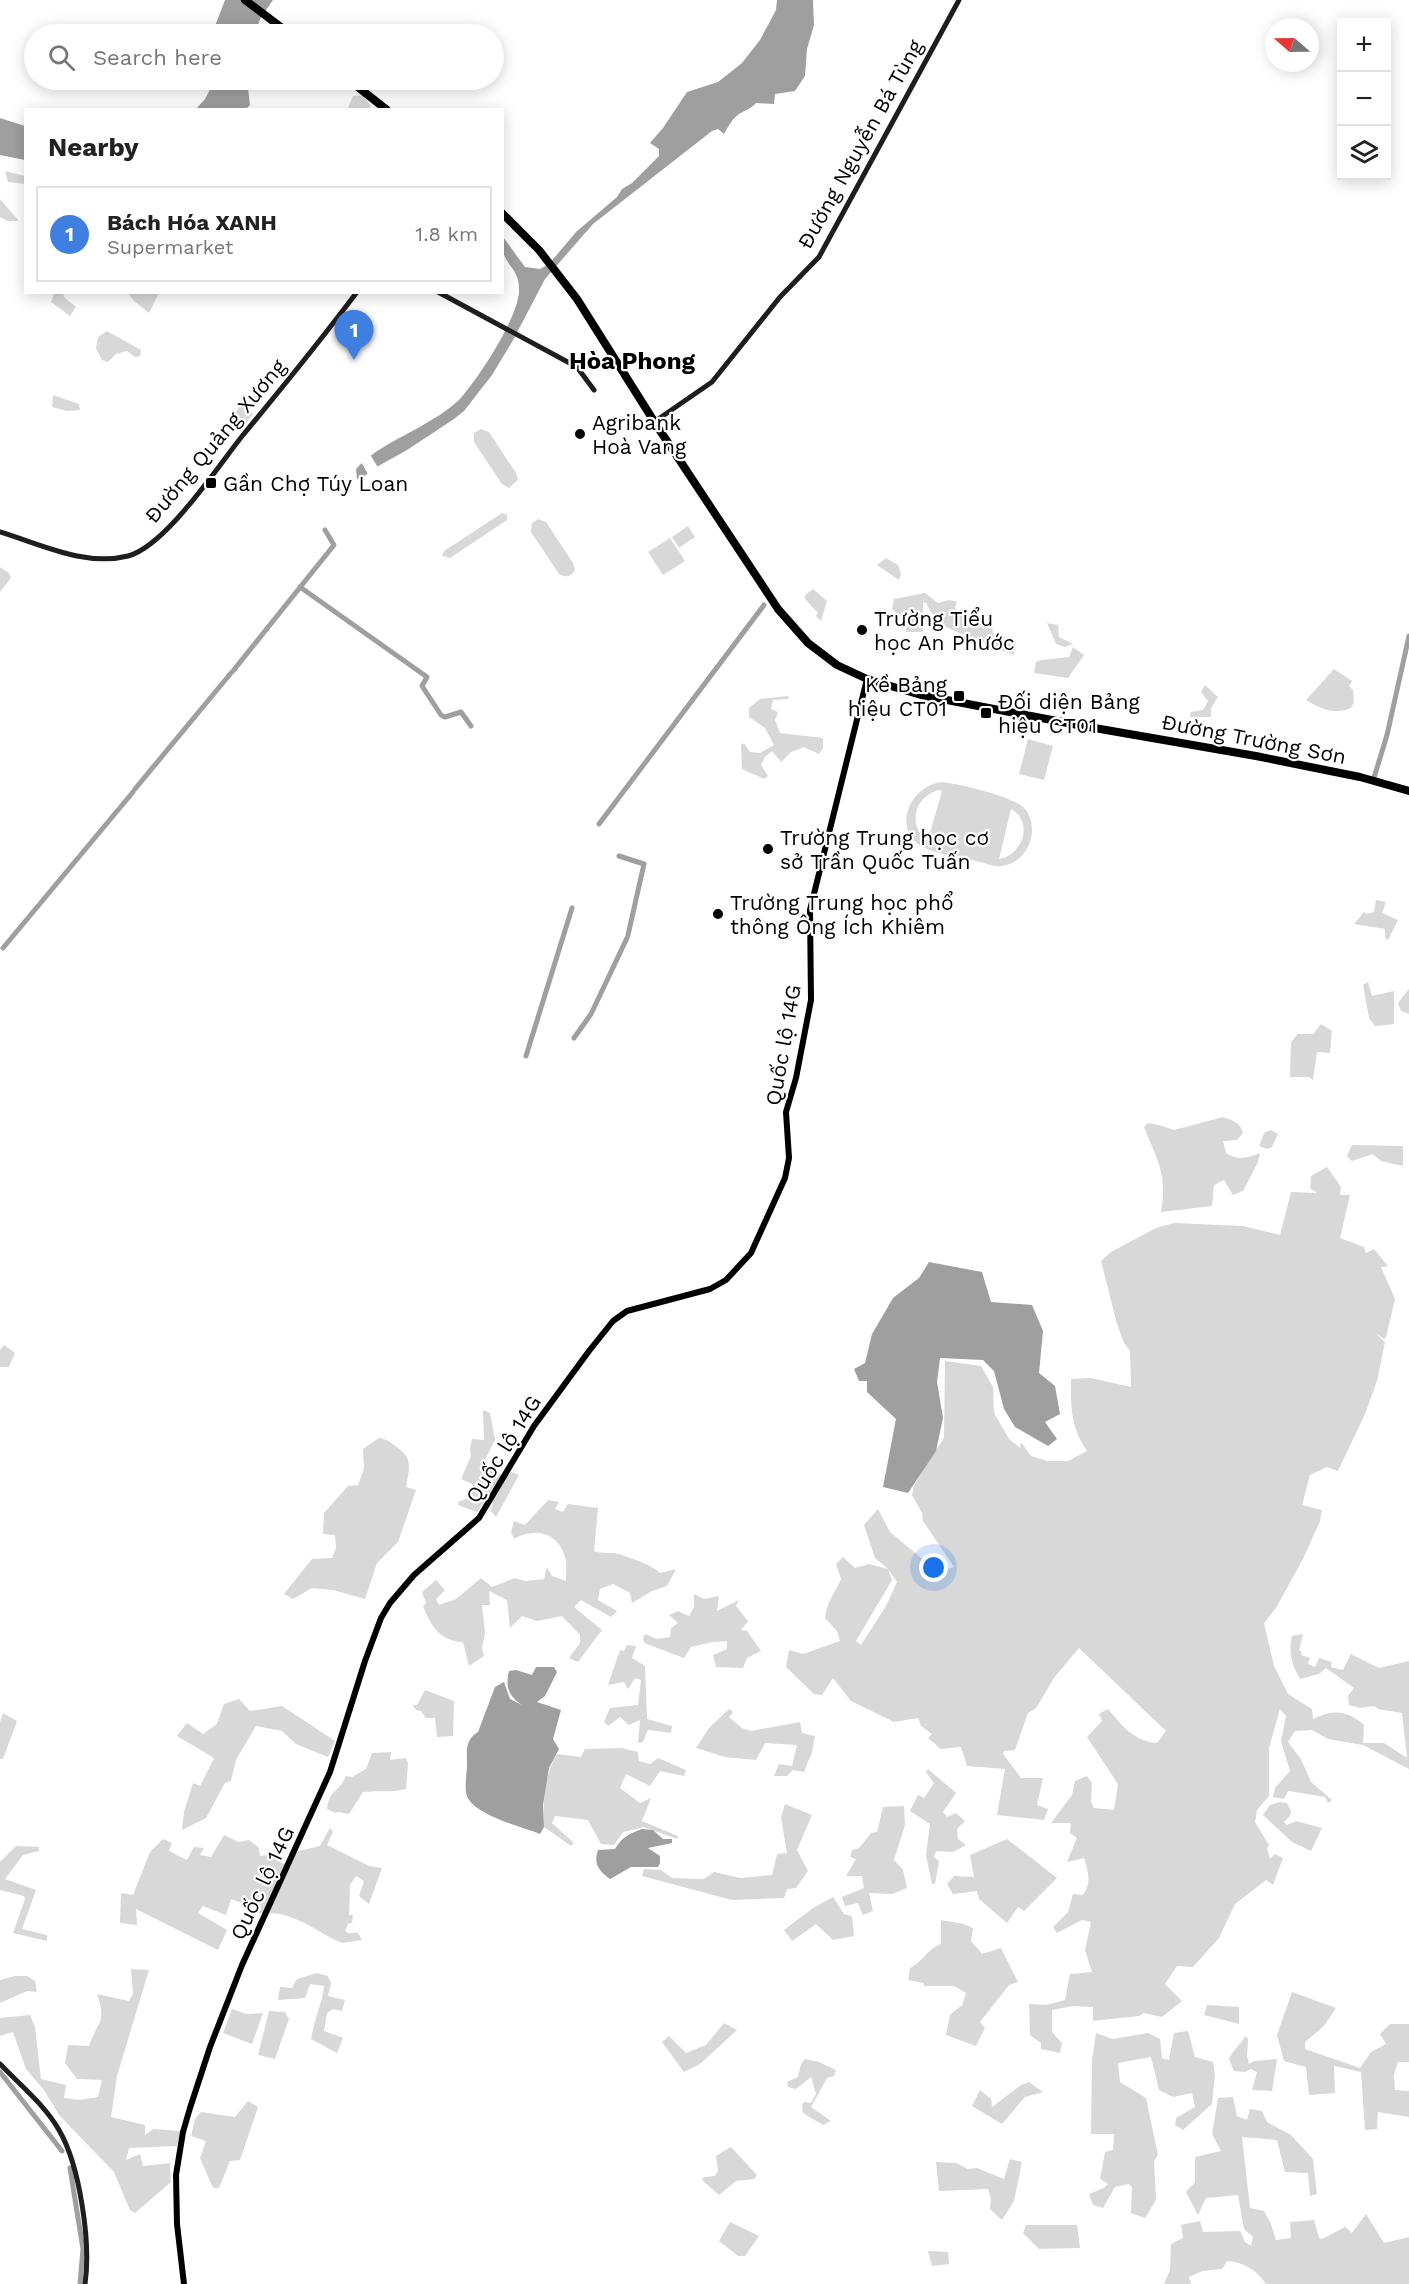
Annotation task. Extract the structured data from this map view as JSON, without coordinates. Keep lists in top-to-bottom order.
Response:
{
  "streets": {
    "highway": ["Đường Trường Sơn"],
    "main road": ["Quốc lộ 14G"],
    "street": ["Đường Nguyễn Bá Tùng", "Đường Quảng Xương"]
  },
  "crossings": [
    ["Đường Nguyễn Bá Tùng", "Đường Trường Sơn"],
    ["Đường Trường Sơn", "Quốc lộ 14G"]
  ],
  "districts": ["Hòa Phong"],
  "places": {
    "other": [
      "Agribank Hoà Vang",
      "Trường Tiểu học An Phước",
      "Trường Trung học cơ sở Trần Quốc Tuấn",
      "Trường Trung học phổ thông Ông Ích Khiêm"
    ],
    "transit": ["Gần Chợ Túy Loan", "Kề Bảng hiệu CT01", "Đối diện Bảng hiệu CT01"]
  },
  "north": "left",
  "page": {
    "map_buttons": ["+", "−"],
    "search": "Search here",
    "heading": "Nearby",
    "list": [
      {
        "mark": "1",
        "name": "Bách Hóa XANH",
        "note": "Supermarket",
        "value": "1.8 km"
      }
    ],
    "pins": "1"
  }
}
